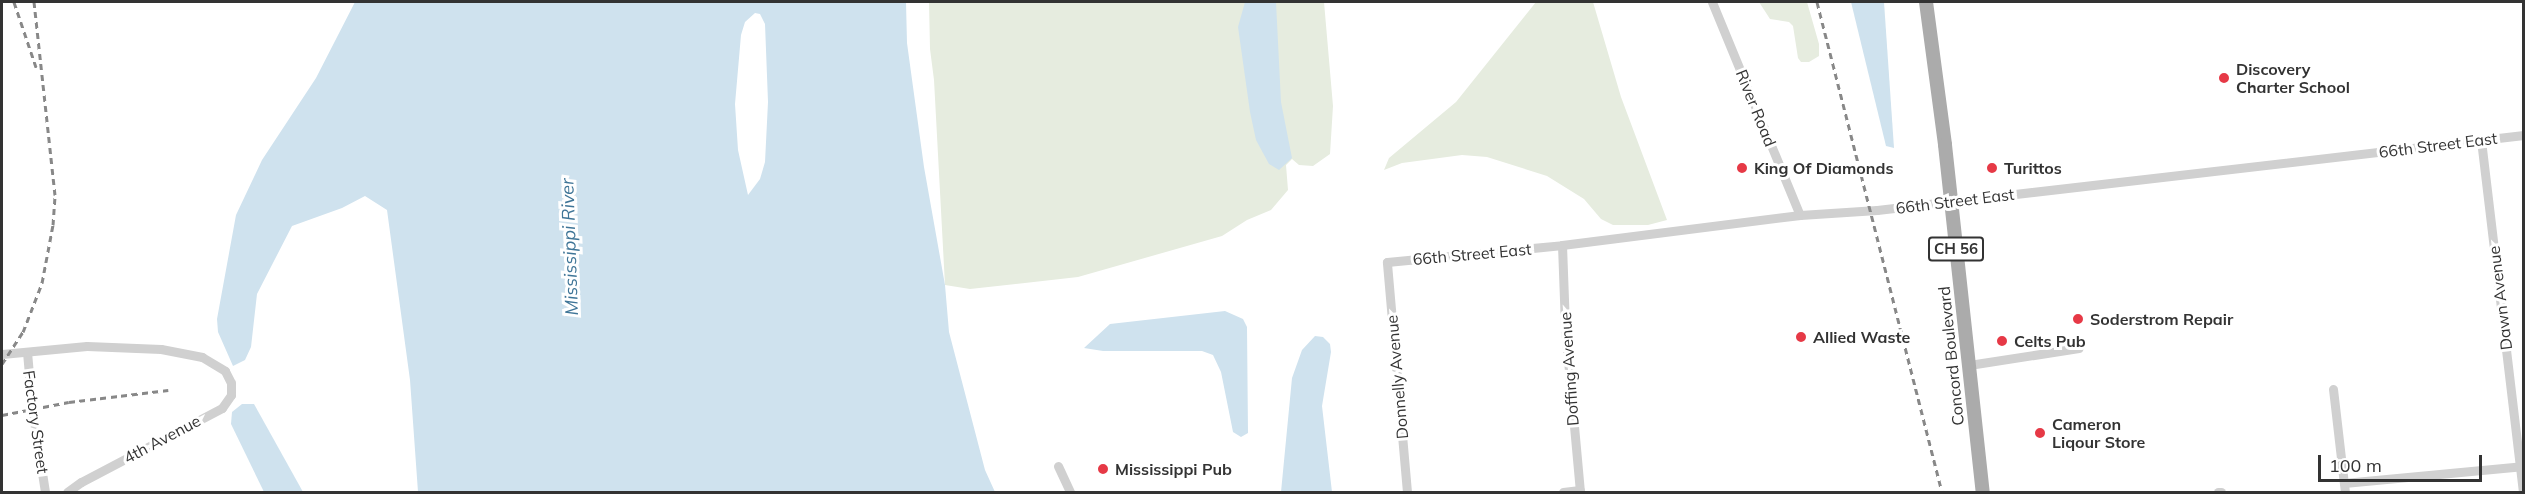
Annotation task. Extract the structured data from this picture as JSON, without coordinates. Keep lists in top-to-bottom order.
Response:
{
  "streets": {
    "main road": ["CH 56", "Concord Boulevard"],
    "street": [
      "River Road",
      "66th Street East",
      "Dawn Avenue",
      "Doffing Avenue",
      "Donnelly Avenue",
      "Factory Street",
      "4th Avenue"
    ]
  },
  "crossings": [
    ["River Road", "66th Street East"],
    ["66th Street East", "Dawn Avenue"],
    ["66th Street East", "Concord Boulevard"],
    ["66th Street East", "Doffing Avenue"],
    ["66th Street East", "Donnelly Avenue"],
    ["Factory Street", "4th Avenue"]
  ],
  "water": ["Mississippi River"],
  "places": [
    "Discovery Charter School",
    "King Of Diamonds",
    "Turittos",
    "Soderstrom Repair",
    "Allied Waste",
    "Celts Pub",
    "Cameron Liqour Store",
    "Mississippi Pub"
  ],
  "scale_bar": "100 m"
}
